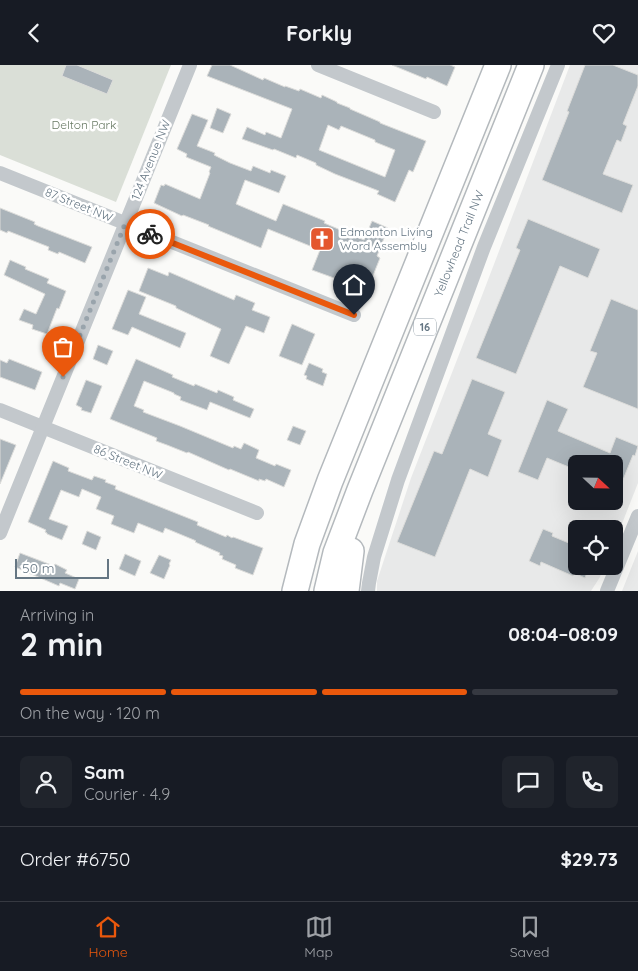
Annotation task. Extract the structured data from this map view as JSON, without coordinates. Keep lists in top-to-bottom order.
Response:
{
  "streets": {
    "highway": ["Yellowhead Trail NW", "16"],
    "street": ["124 Avenue NW", "87 Street NW", "86 Street NW"]
  },
  "crossings": [
    ["124 Avenue NW", "87 Street NW"],
    ["124 Avenue NW", "86 Street NW"]
  ],
  "parks": ["Delton Park"],
  "places": {
    "church": ["Edmonton Living Word Assembly"]
  },
  "scale_bar": "50 m",
  "north": "right",
  "page": {
    "header": "Forkly",
    "scale": "50 m",
    "heading": ["2 min", "Arriving in", "08:04–08:09"],
    "panel": [
      "Sam",
      "Courier · 4.9",
      "Order #6750",
      "$29.73"
    ],
    "bar": "On the way · 120 m",
    "tabs": ["Home", "Map", "Saved"]
  }
}
